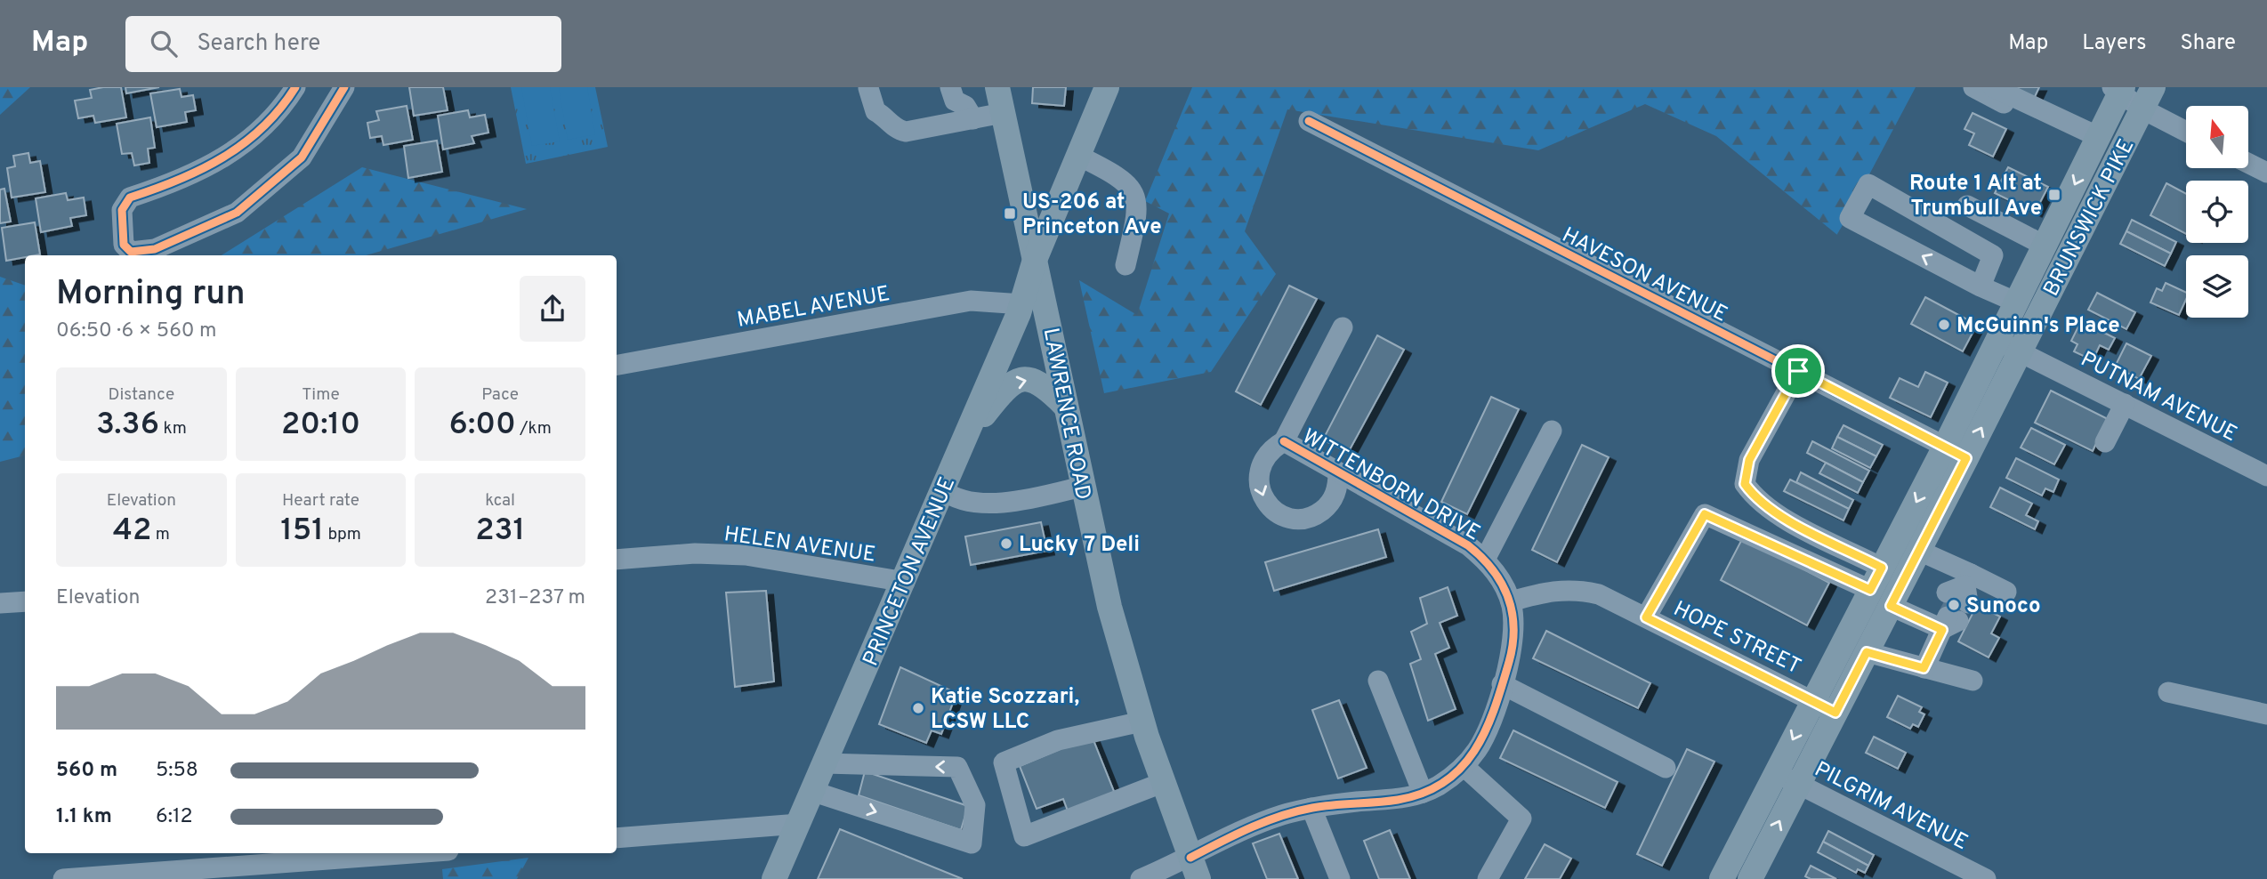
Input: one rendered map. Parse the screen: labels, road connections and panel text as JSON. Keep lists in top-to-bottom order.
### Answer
{
  "streets": {
    "main road": ["BRUNSWICK PIKE", "LAWRENCE ROAD", "PRINCETON AVENUE"],
    "street": [
      "HAVESON AVENUE",
      "MABEL AVENUE",
      "PUTNAM AVENUE",
      "WITTENBORN DRIVE",
      "HELEN AVENUE",
      "HOPE STREET",
      "PILGRIM AVENUE"
    ]
  },
  "crossings": [
    ["BRUNSWICK PIKE", "HAVESON AVENUE"],
    ["BRUNSWICK PIKE", "PUTNAM AVENUE"],
    ["BRUNSWICK PIKE", "HOPE STREET"],
    ["BRUNSWICK PIKE", "PILGRIM AVENUE"],
    ["MABEL AVENUE", "PRINCETON AVENUE"],
    ["LAWRENCE ROAD", "WITTENBORN DRIVE"],
    ["LAWRENCE ROAD", "PRINCETON AVENUE"],
    ["WITTENBORN DRIVE", "HOPE STREET"],
    ["HELEN AVENUE", "PRINCETON AVENUE"]
  ],
  "places": {
    "transit": ["Route 1 Alt at Trumbull Ave", "US-206 at Princeton Ave"],
    "other": [
      "McGuinn's Place",
      "Lucky 7 Deli",
      "Sunoco",
      "Katie Scozzari, LCSW LLC"
    ]
  },
  "north": "top",
  "page": {
    "header": "Map",
    "search": "Search here",
    "nav": ["Map", "Layers", "Share"],
    "heading": ["Morning run", "06:50 · 6 × 560 m"],
    "stats": [
      ["Distance", "3.36 km"],
      ["Time", "20:10"],
      ["Pace", "6:00 /km"],
      ["Elevation", "42 m"],
      ["Heart rate", "151 bpm"],
      ["kcal", "231"]
    ],
    "chart": ["Elevation", "231–237 m"],
    "list": [
      {
        "name": "560 m",
        "note": "5:58"
      },
      {
        "name": "1.1 km",
        "note": "6:12"
      }
    ]
  }
}
